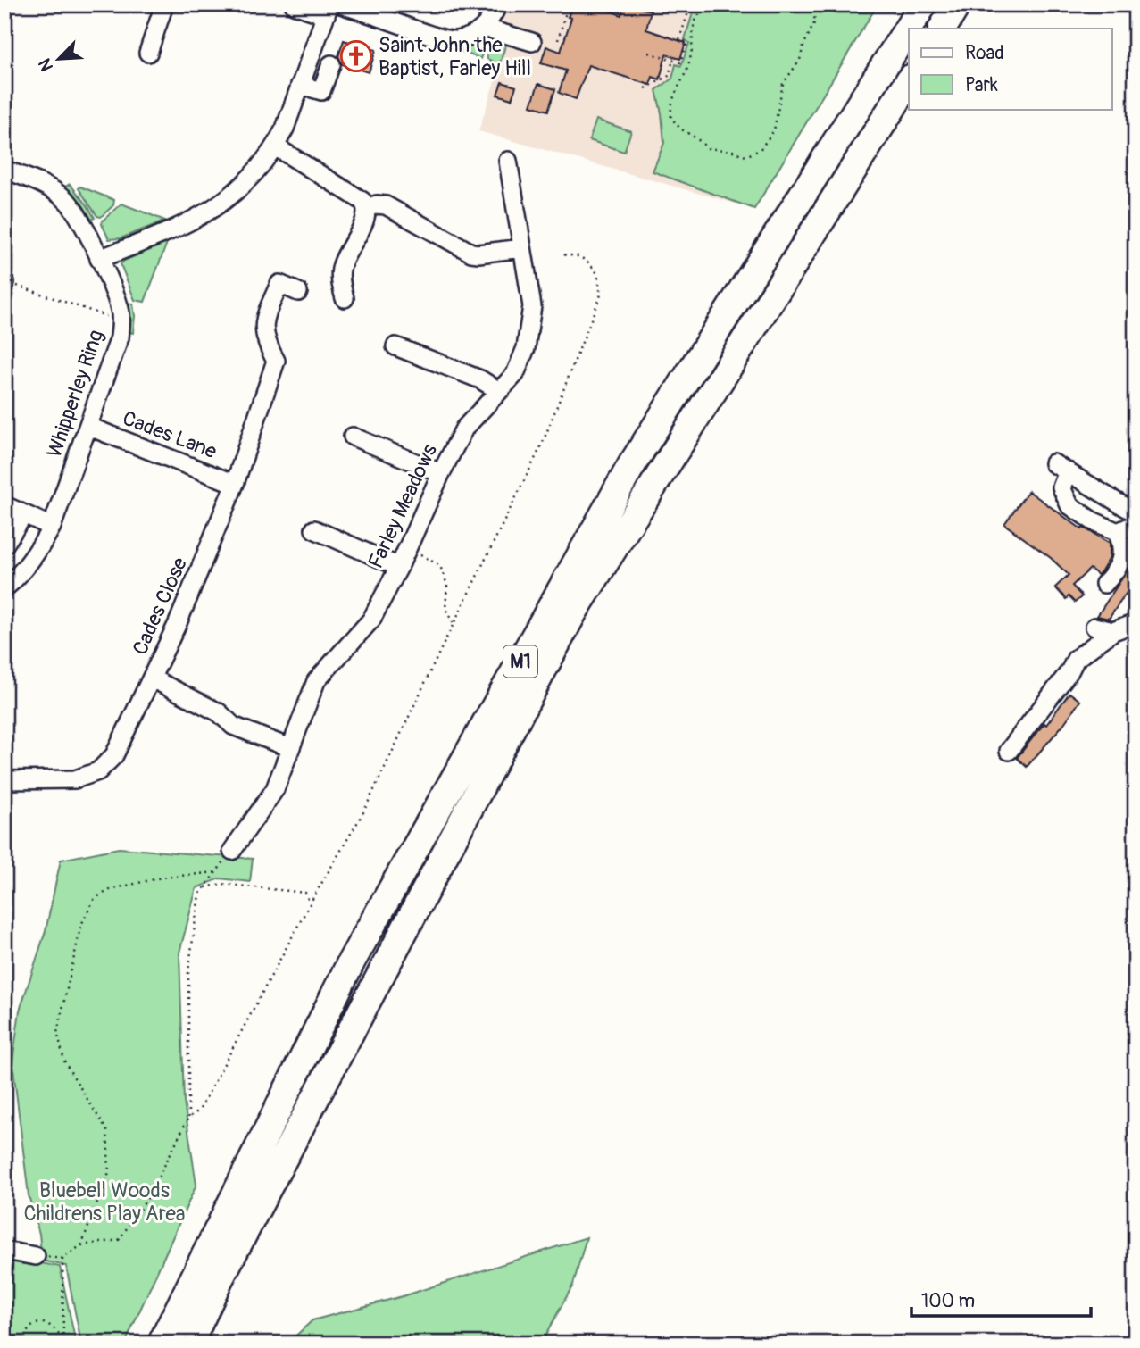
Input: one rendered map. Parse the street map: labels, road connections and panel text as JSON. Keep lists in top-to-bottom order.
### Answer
{
  "streets": {
    "highway": ["M1"],
    "street": [
      "Whipperley Ring",
      "Cades Lane",
      "Farley Meadows",
      "Cades Close"
    ]
  },
  "crossings": [
    ["Whipperley Ring", "Cades Lane"],
    ["Cades Lane", "Cades Close"]
  ],
  "parks": ["Bluebell Woods Childrens Play Area"],
  "places": {
    "church": ["Saint John the Baptist, Farley Hill"]
  },
  "legend": ["Road", "Park"],
  "scale_bar": "100 m",
  "north": "bottom left"
}
